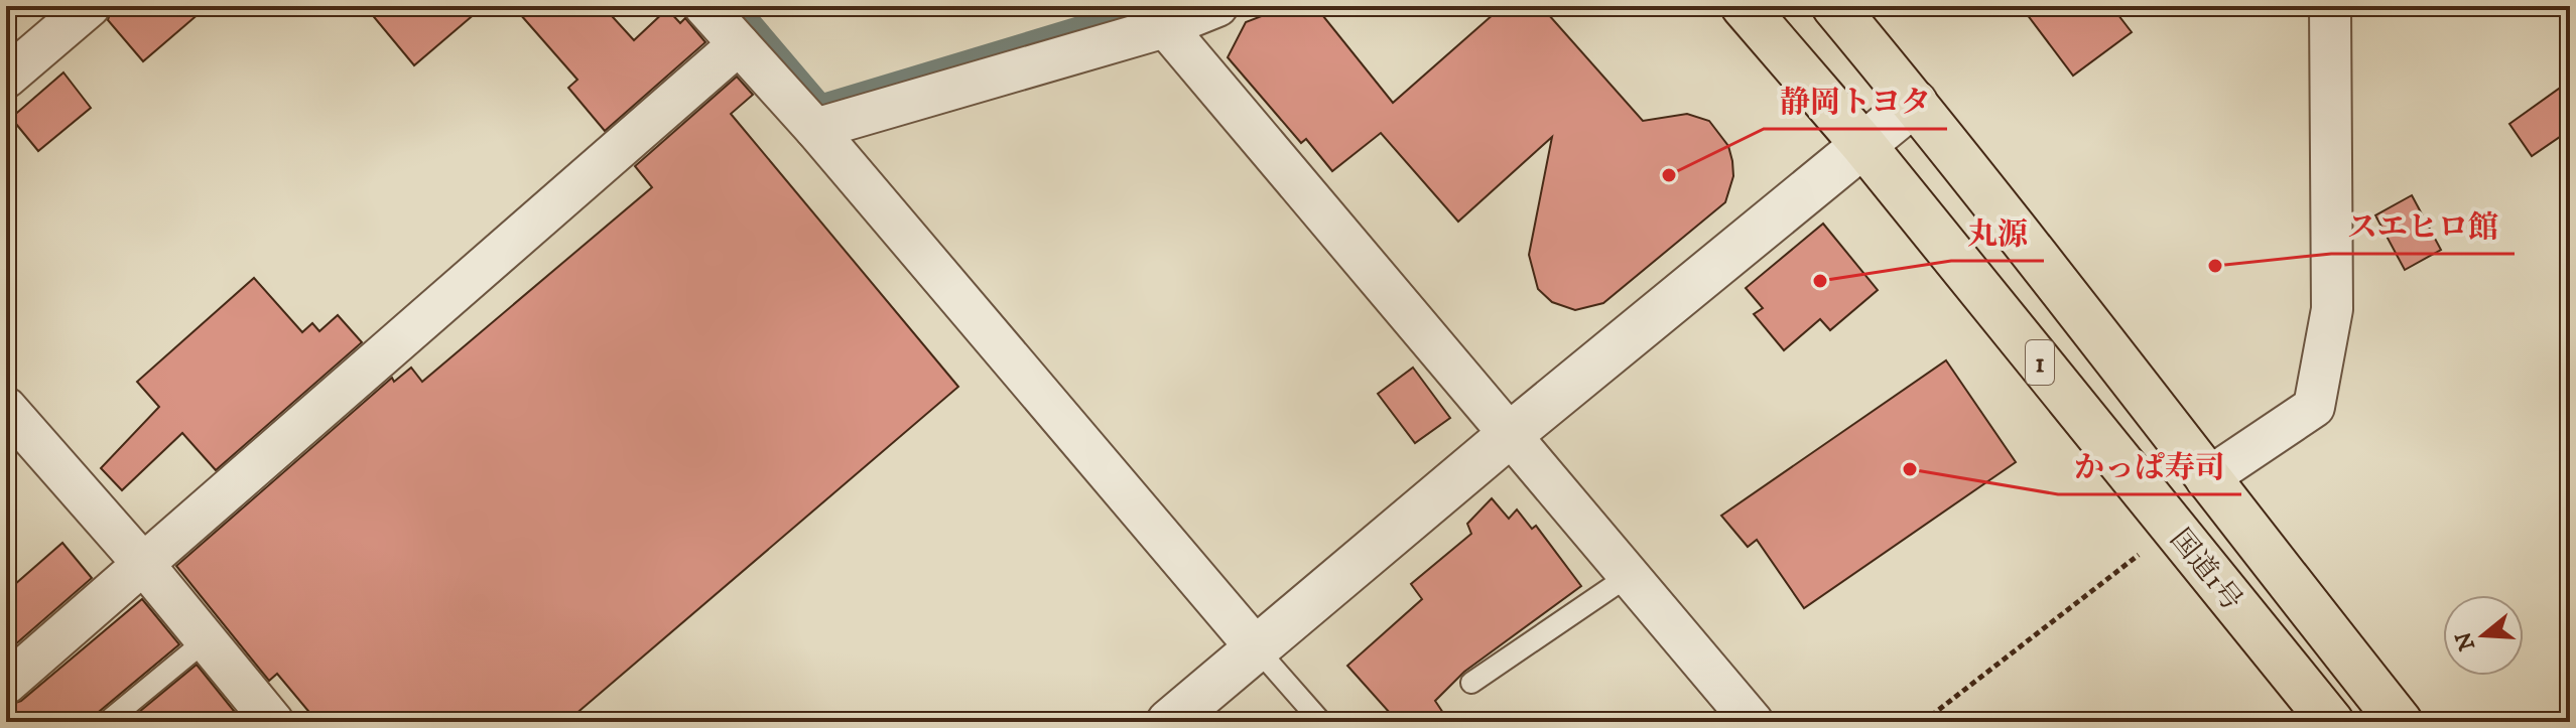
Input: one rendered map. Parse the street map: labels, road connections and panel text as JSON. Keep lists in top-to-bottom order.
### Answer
{
  "streets": {
    "highway": ["1", "国道1号"]
  },
  "places": [
    "静岡トヨタ",
    "スエヒロ館",
    "丸源",
    "かっぱ寿司"
  ],
  "north": "left"
}
